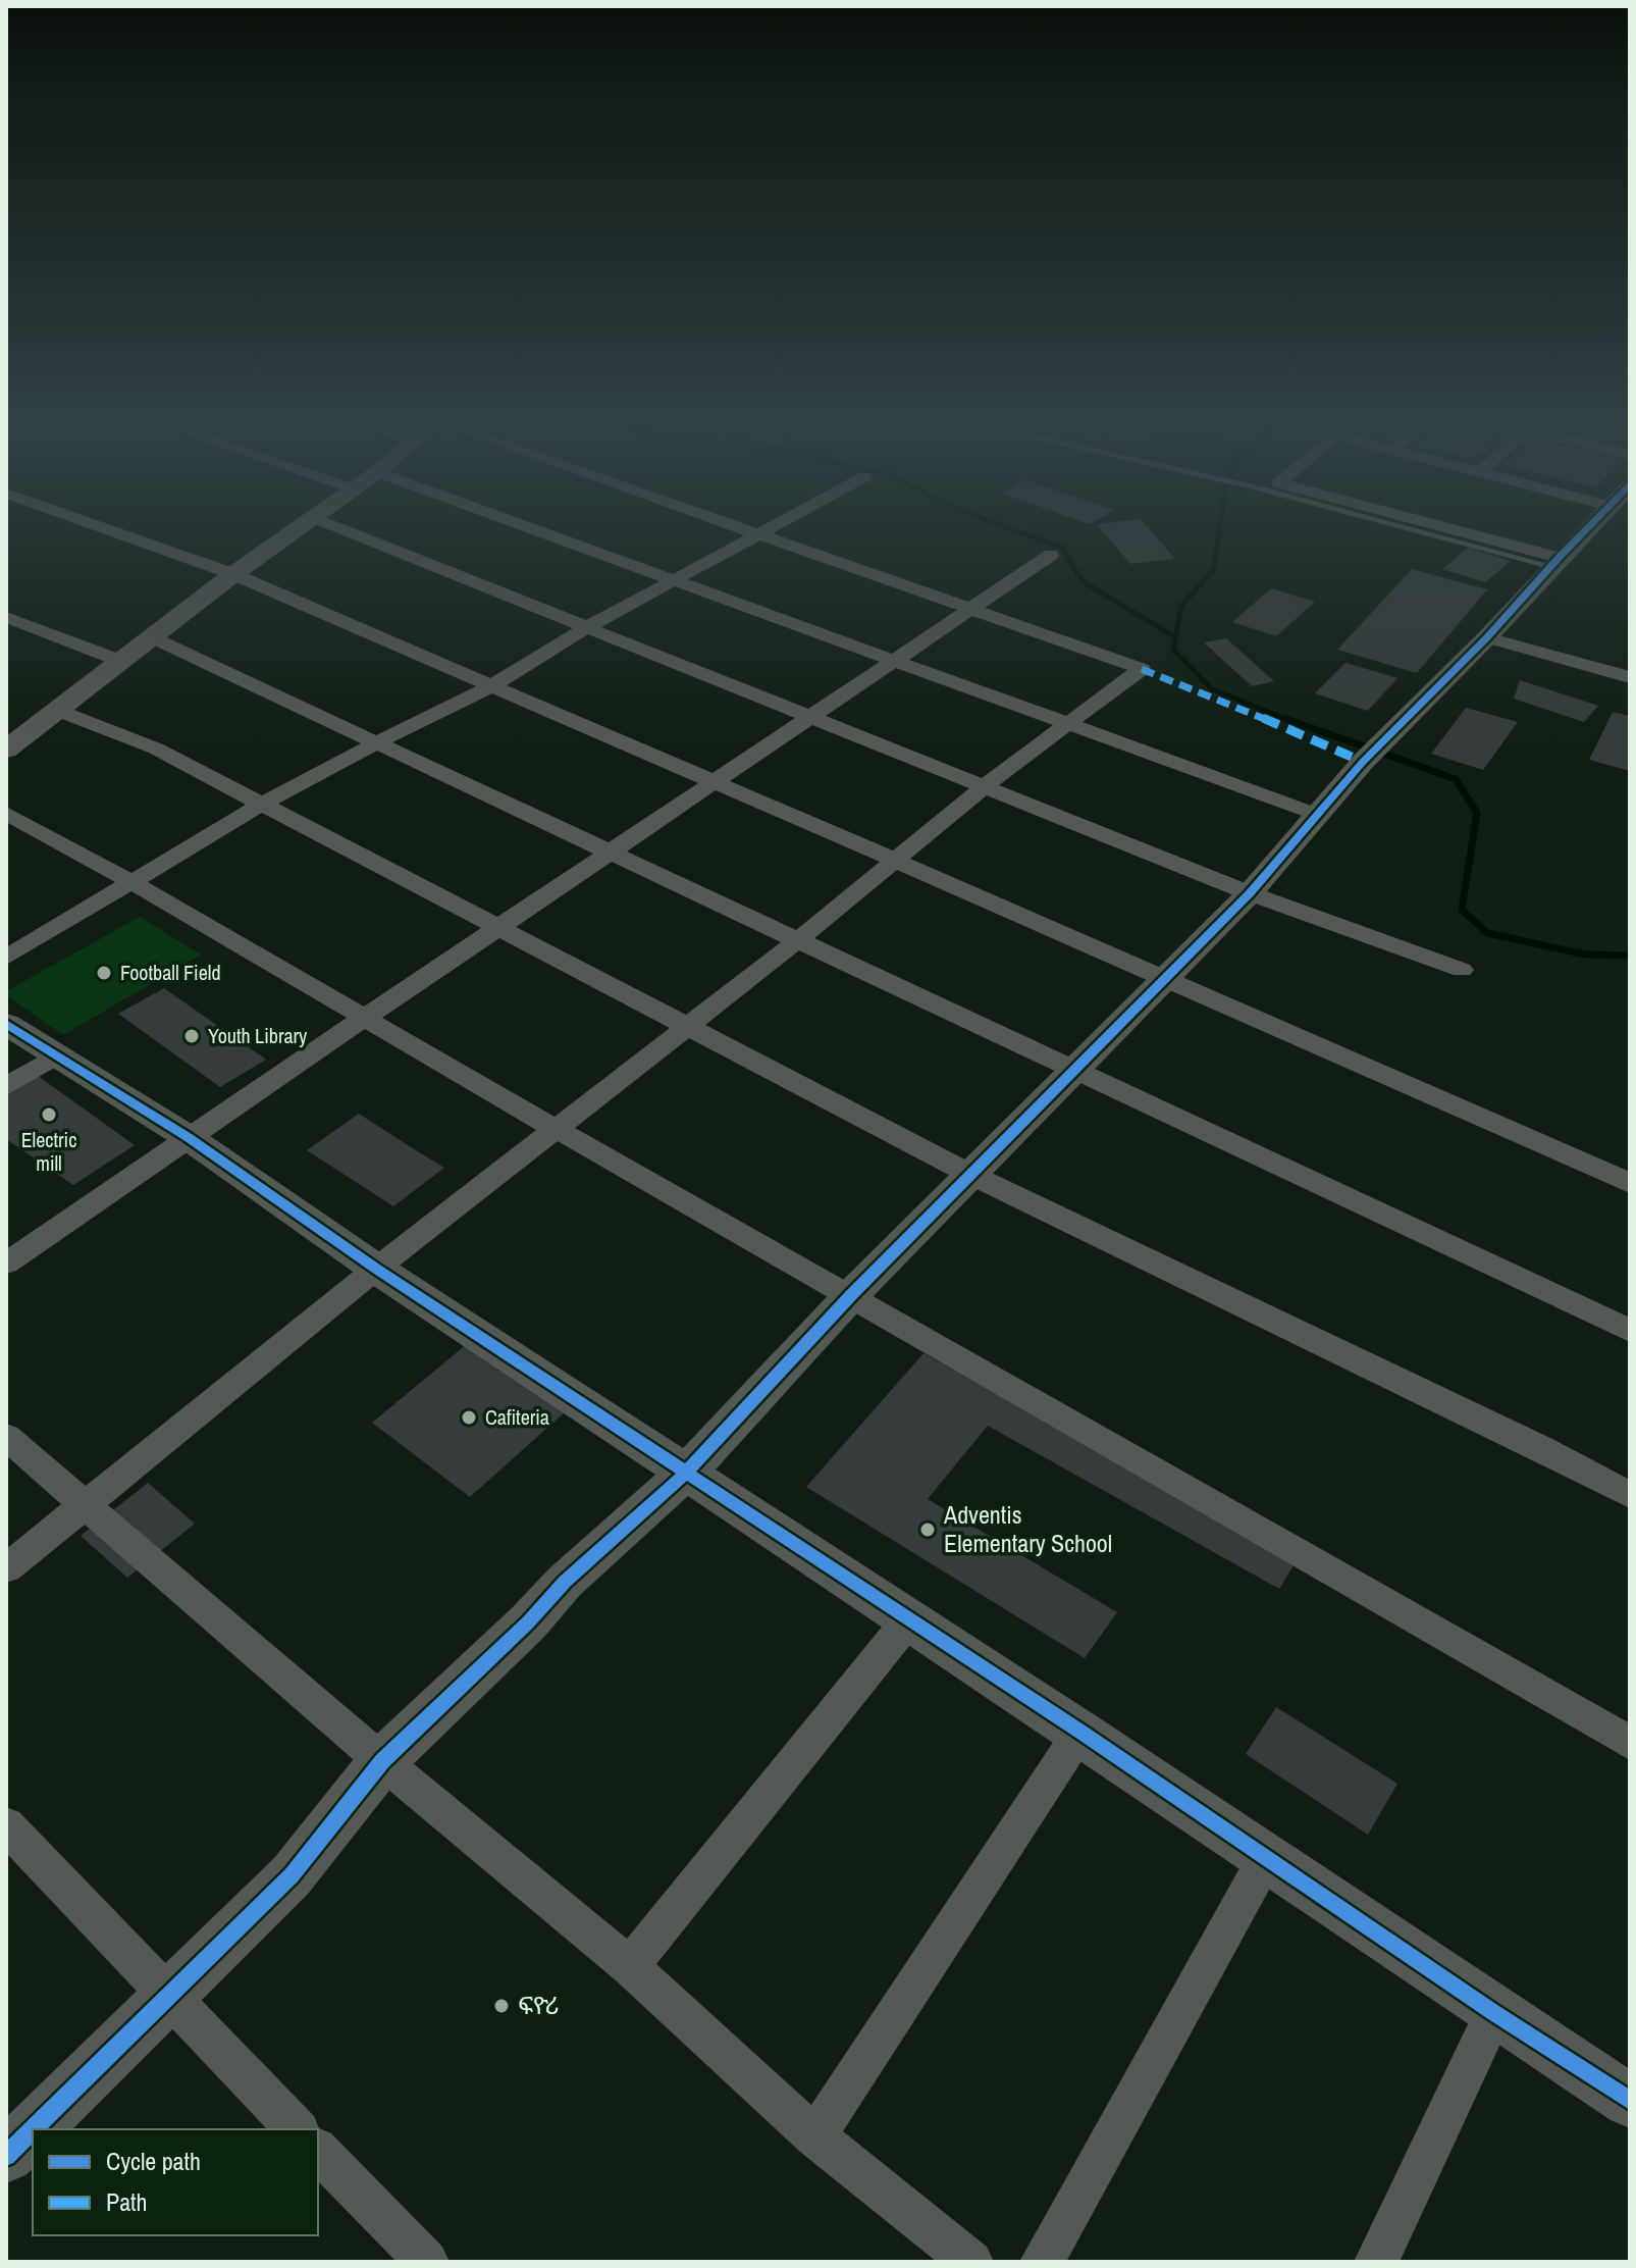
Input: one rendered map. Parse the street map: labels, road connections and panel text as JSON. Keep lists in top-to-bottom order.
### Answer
{
  "places": [
    "Football Field",
    "Youth Library",
    "Electric mill",
    "Cafiteria",
    "Adventis Elementary School",
    "ፍዮሪ"
  ],
  "legend": ["Cycle path", "Path"]
}
